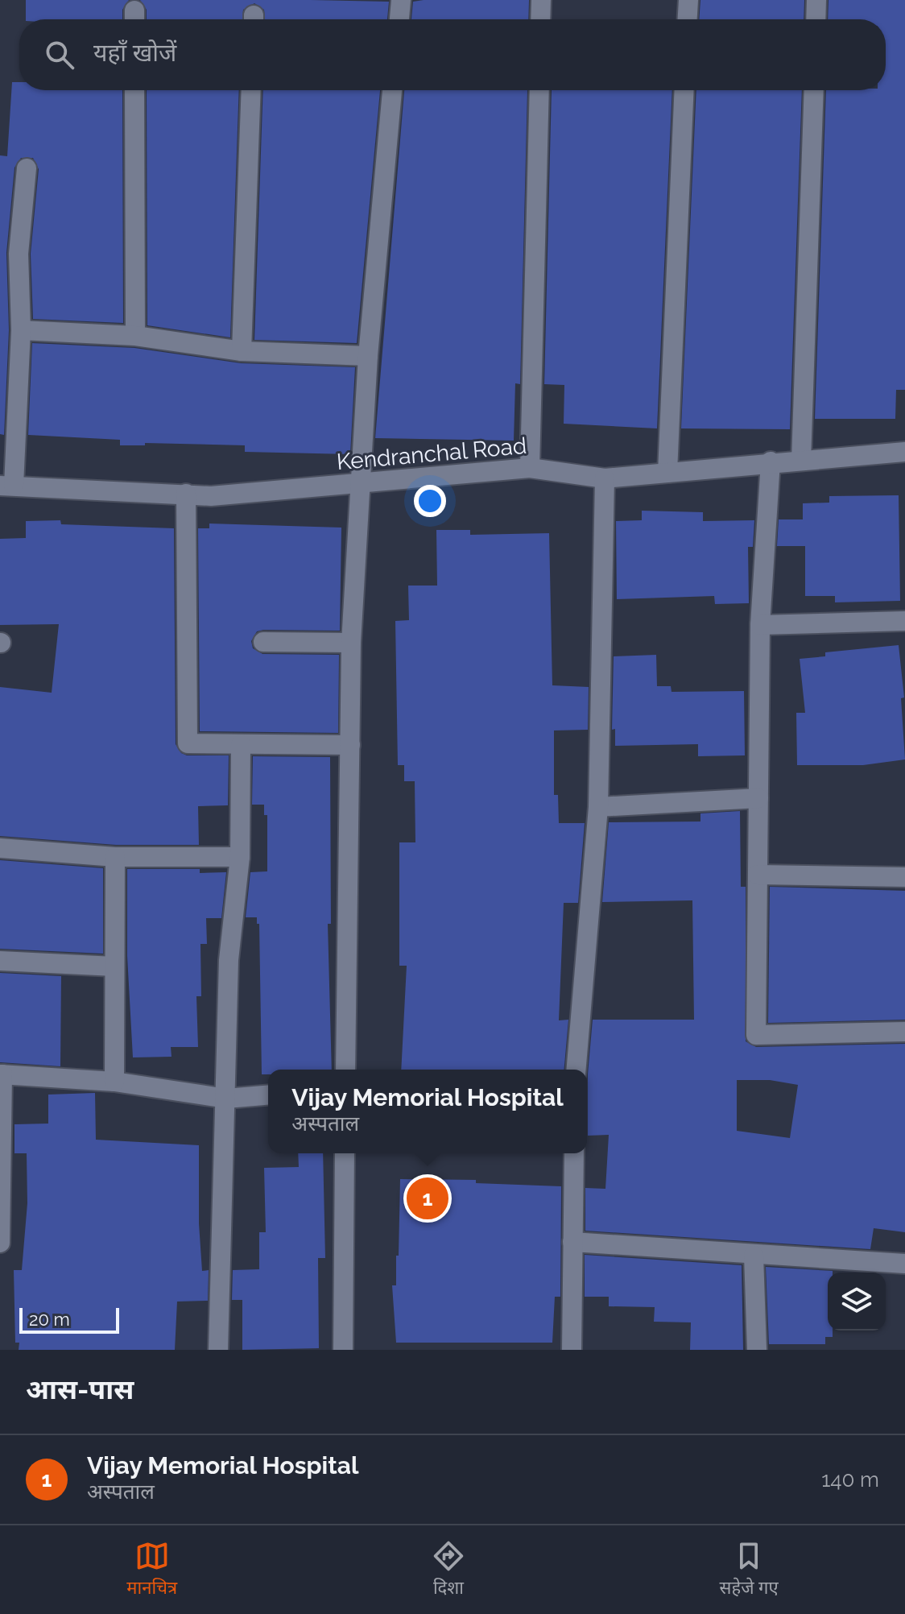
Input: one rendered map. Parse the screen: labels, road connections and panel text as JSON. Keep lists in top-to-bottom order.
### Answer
{
  "streets": {
    "street": ["Kendranchal Road"]
  },
  "scale_bar": "20 m",
  "page": {
    "search": "यहाँ खोजें",
    "popup": ["Vijay Memorial Hospital", "अस्पताल"],
    "pins": "1",
    "scale": "20 m",
    "heading": "आस-पास",
    "list": [
      {
        "mark": "1",
        "name": "Vijay Memorial Hospital",
        "note": "अस्पताल",
        "value": "140 m"
      }
    ],
    "nav": ["मानचित्र", "दिशा", "सहेजे गए"]
  }
}
